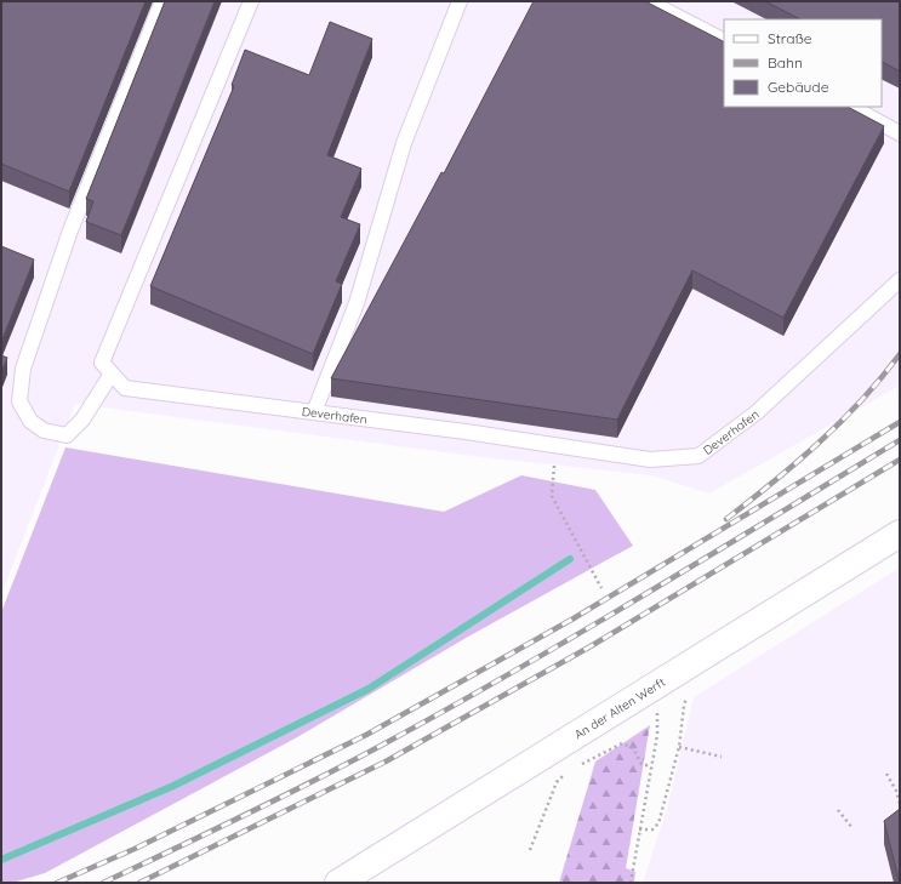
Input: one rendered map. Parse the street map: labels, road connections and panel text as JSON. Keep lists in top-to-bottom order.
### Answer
{
  "streets": {
    "street": ["An der Alten Werft"],
    "lane": ["Deverhafen"]
  },
  "legend": ["Straße", "Bahn", "Gebäude"]
}
